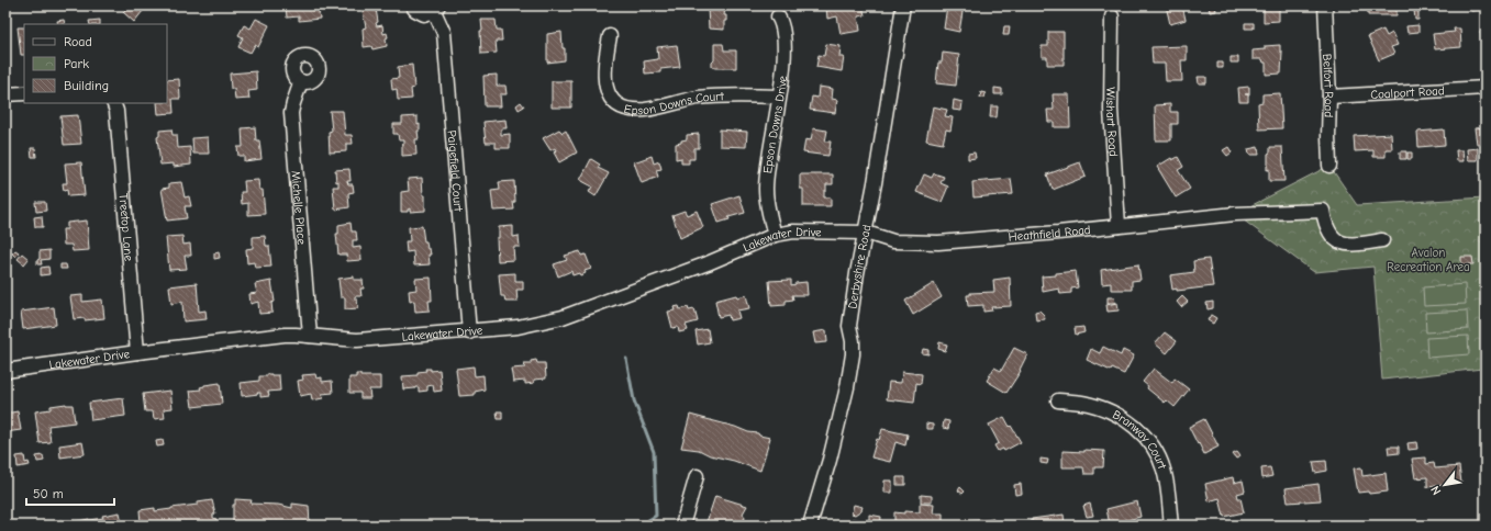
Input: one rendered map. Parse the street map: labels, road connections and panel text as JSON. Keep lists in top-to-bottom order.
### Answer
{
  "streets": {
    "street": [
      "Belfort Road",
      "Coalport Road",
      "Epson Downs Court",
      "Wishart Road",
      "Epson Downs Drive",
      "Paigefield Court",
      "Michelle Place",
      "Treetop Lane",
      "Heathfield Road",
      "Lakewater Drive",
      "Derbyshire Road",
      "Branway Court"
    ]
  },
  "crossings": [
    ["Belfort Road", "Coalport Road"],
    ["Epson Downs Court", "Epson Downs Drive"],
    ["Wishart Road", "Heathfield Road"],
    ["Epson Downs Drive", "Lakewater Drive"],
    ["Paigefield Court", "Lakewater Drive"],
    ["Michelle Place", "Lakewater Drive"],
    ["Treetop Lane", "Lakewater Drive"],
    ["Heathfield Road", "Lakewater Drive"],
    ["Heathfield Road", "Derbyshire Road"],
    ["Lakewater Drive", "Derbyshire Road"]
  ],
  "parks": ["Avalon Recreation Area"],
  "legend": ["Road", "Park", "Building"],
  "scale_bar": "50 m",
  "north": "bottom left"
}
